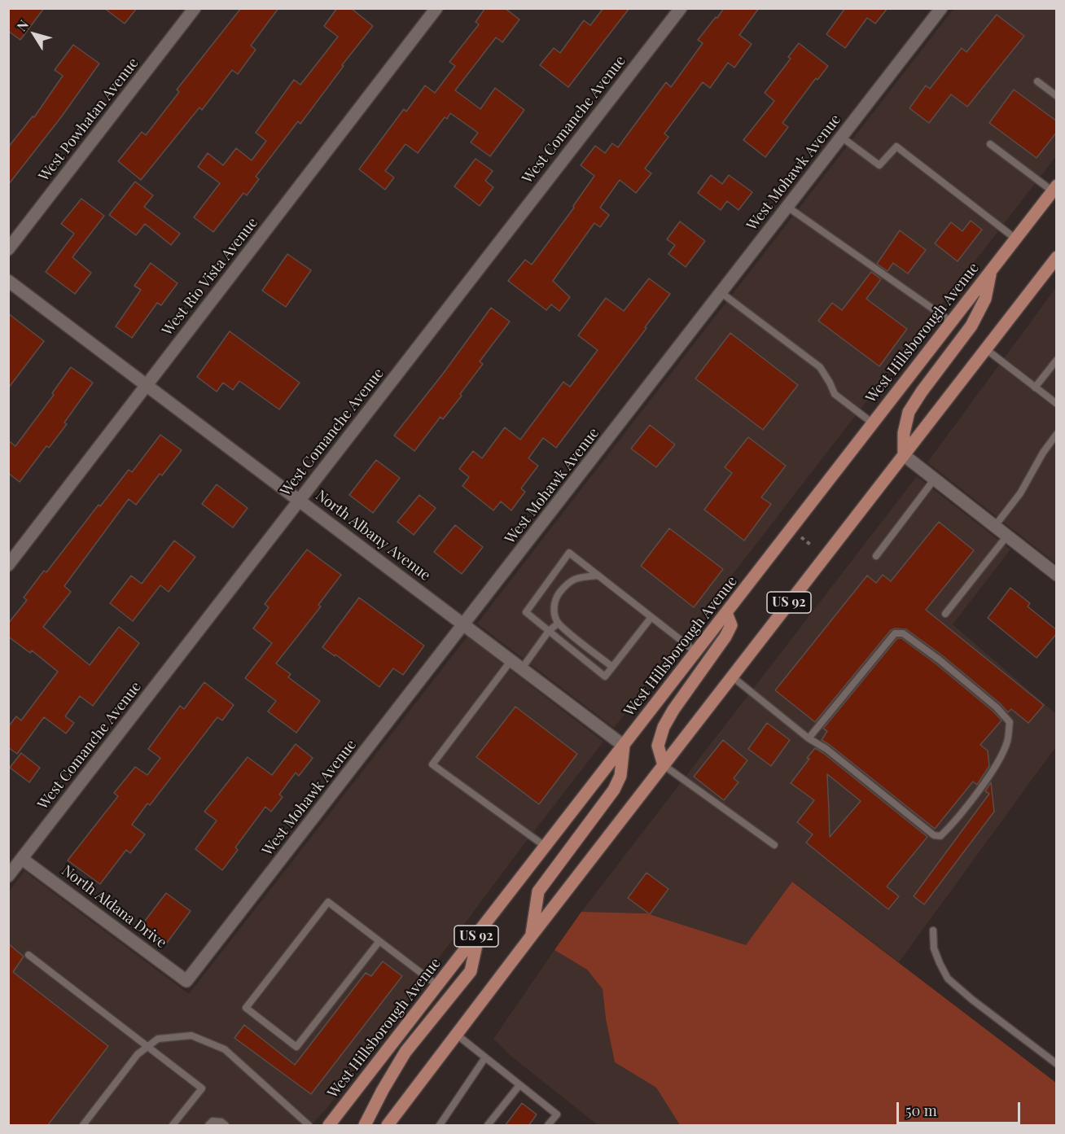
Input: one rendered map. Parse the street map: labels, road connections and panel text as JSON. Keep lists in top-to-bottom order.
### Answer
{
  "streets": {
    "main road": ["West Hillsborough Avenue", "US 92"],
    "street": [
      "West Powhatan Avenue",
      "West Comanche Avenue",
      "West Mohawk Avenue",
      "West Rio Vista Avenue",
      "North Albany Avenue",
      "North Aldana Drive"
    ]
  },
  "crossings": [
    ["West Comanche Avenue", "North Albany Avenue"],
    ["West Comanche Avenue", "North Aldana Drive"],
    ["West Mohawk Avenue", "North Albany Avenue"],
    ["West Mohawk Avenue", "North Aldana Drive"],
    ["West Rio Vista Avenue", "North Albany Avenue"],
    ["West Hillsborough Avenue", "North Albany Avenue"]
  ],
  "scale_bar": "50 m",
  "north": "top left"
}
